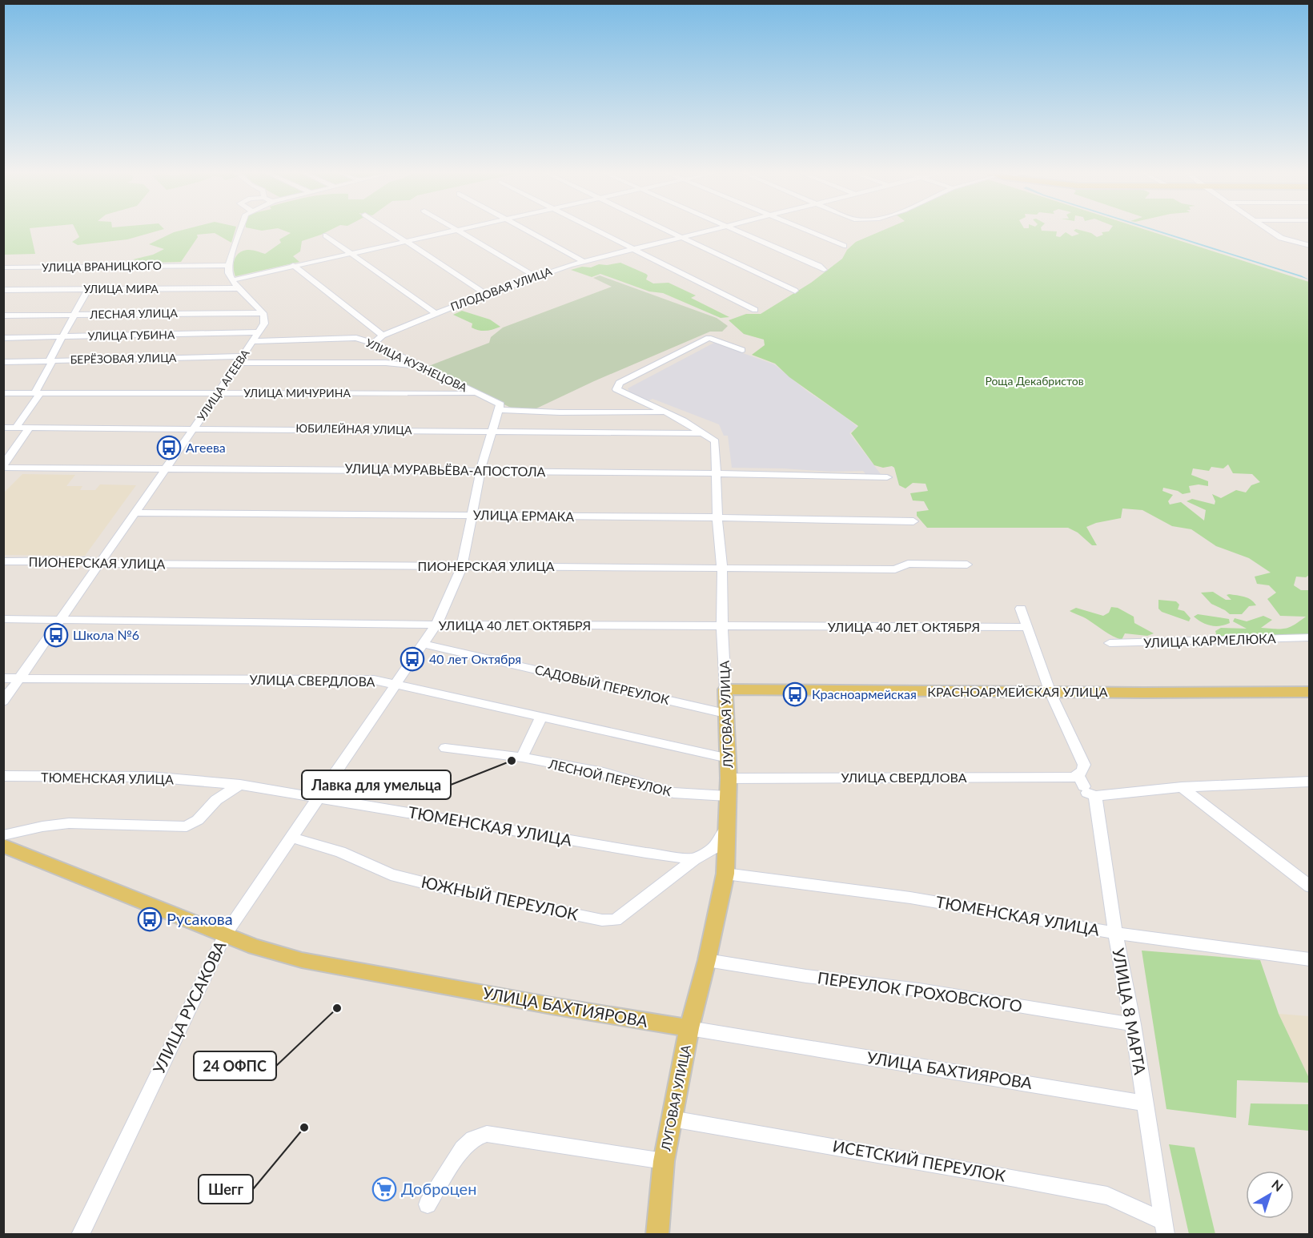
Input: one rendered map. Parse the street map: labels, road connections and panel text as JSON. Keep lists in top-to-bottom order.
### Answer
{
  "streets": {
    "main road": ["КРАСНОАРМЕЙСКАЯ УЛИЦА", "ЛУГОВАЯ УЛИЦА", "УЛИЦА БАХТИЯРОВА"],
    "street": [
      "УЛИЦА ВРАНИЦКОГО",
      "УЛИЦА МИРА",
      "ПЛОДОВАЯ УЛИЦА",
      "ЛЕСНАЯ УЛИЦА",
      "УЛИЦА ГУБИНА",
      "БЕРЁЗОВАЯ УЛИЦА",
      "УЛИЦА КУЗНЕЦОВА",
      "УЛИЦА АГЕЕВА",
      "УЛИЦА МИЧУРИНА",
      "ЮБИЛЕЙНАЯ УЛИЦА",
      "УЛИЦА МУРАВЬЁВА-АПОСТОЛА",
      "УЛИЦА ЕРМАКА",
      "ПИОНЕРСКАЯ УЛИЦА",
      "УЛИЦА 40 ЛЕТ ОКТЯБРЯ",
      "УЛИЦА КАРМЕЛЮКА",
      "УЛИЦА СВЕРДЛОВА",
      "САДОВЫЙ ПЕРЕУЛОК",
      "ЛЕСНОЙ ПЕРЕУЛОК",
      "ТЮМЕНСКАЯ УЛИЦА",
      "ЮЖНЫЙ ПЕРЕУЛОК",
      "ПЕРЕУЛОК ГРОХОВСКОГО",
      "УЛИЦА РУСАКОВА",
      "УЛИЦА 8 МАРТА",
      "ИСЕТСКИЙ ПЕРЕУЛОК"
    ]
  },
  "crossings": [
    ["ПЛОДОВАЯ УЛИЦА", "УЛИЦА КУЗНЕЦОВА"],
    ["ЛЕСНАЯ УЛИЦА", "УЛИЦА АГЕЕВА"],
    ["УЛИЦА ГУБИНА", "УЛИЦА АГЕЕВА"],
    ["БЕРЁЗОВАЯ УЛИЦА", "УЛИЦА КУЗНЕЦОВА"],
    ["БЕРЁЗОВАЯ УЛИЦА", "УЛИЦА АГЕЕВА"],
    ["УЛИЦА КУЗНЕЦОВА", "УЛИЦА АГЕЕВА"],
    ["УЛИЦА КУЗНЕЦОВА", "УЛИЦА МИЧУРИНА"],
    ["УЛИЦА АГЕЕВА", "УЛИЦА МИЧУРИНА"],
    ["УЛИЦА АГЕЕВА", "ЮБИЛЕЙНАЯ УЛИЦА"],
    ["УЛИЦА АГЕЕВА", "УЛИЦА МУРАВЬЁВА-АПОСТОЛА"],
    ["УЛИЦА АГЕЕВА", "УЛИЦА ЕРМАКА"],
    ["УЛИЦА АГЕЕВА", "ПИОНЕРСКАЯ УЛИЦА"],
    ["УЛИЦА АГЕЕВА", "УЛИЦА 40 ЛЕТ ОКТЯБРЯ"],
    ["УЛИЦА АГЕЕВА", "УЛИЦА СВЕРДЛОВА"],
    ["ЮБИЛЕЙНАЯ УЛИЦА", "ЛУГОВАЯ УЛИЦА"],
    ["ЮБИЛЕЙНАЯ УЛИЦА", "УЛИЦА РУСАКОВА"],
    ["УЛИЦА МУРАВЬЁВА-АПОСТОЛА", "ЛУГОВАЯ УЛИЦА"],
    ["УЛИЦА МУРАВЬЁВА-АПОСТОЛА", "УЛИЦА РУСАКОВА"],
    ["УЛИЦА ЕРМАКА", "ЛУГОВАЯ УЛИЦА"],
    ["УЛИЦА ЕРМАКА", "УЛИЦА РУСАКОВА"],
    ["ПИОНЕРСКАЯ УЛИЦА", "ЛУГОВАЯ УЛИЦА"],
    ["ПИОНЕРСКАЯ УЛИЦА", "УЛИЦА РУСАКОВА"],
    ["УЛИЦА 40 ЛЕТ ОКТЯБРЯ", "ЛУГОВАЯ УЛИЦА"],
    ["УЛИЦА 40 ЛЕТ ОКТЯБРЯ", "УЛИЦА РУСАКОВА"],
    ["УЛИЦА 40 ЛЕТ ОКТЯБРЯ", "УЛИЦА 8 МАРТА"],
    ["УЛИЦА СВЕРДЛОВА", "ЛУГОВАЯ УЛИЦА"],
    ["УЛИЦА СВЕРДЛОВА", "УЛИЦА РУСАКОВА"],
    ["УЛИЦА СВЕРДЛОВА", "УЛИЦА 8 МАРТА"],
    ["САДОВЫЙ ПЕРЕУЛОК", "ЛУГОВАЯ УЛИЦА"],
    ["САДОВЫЙ ПЕРЕУЛОК", "УЛИЦА РУСАКОВА"],
    ["КРАСНОАРМЕЙСКАЯ УЛИЦА", "ЛУГОВАЯ УЛИЦА"],
    ["КРАСНОАРМЕЙСКАЯ УЛИЦА", "УЛИЦА 8 МАРТА"],
    ["ЛУГОВАЯ УЛИЦА", "ЛЕСНОЙ ПЕРЕУЛОК"],
    ["ЛУГОВАЯ УЛИЦА", "ТЮМЕНСКАЯ УЛИЦА"],
    ["ЛУГОВАЯ УЛИЦА", "ПЕРЕУЛОК ГРОХОВСКОГО"],
    ["ЛУГОВАЯ УЛИЦА", "УЛИЦА БАХТИЯРОВА"],
    ["ЛУГОВАЯ УЛИЦА", "ИСЕТСКИЙ ПЕРЕУЛОК"],
    ["ТЮМЕНСКАЯ УЛИЦА", "ЮЖНЫЙ ПЕРЕУЛОК"],
    ["ТЮМЕНСКАЯ УЛИЦА", "УЛИЦА РУСАКОВА"],
    ["ТЮМЕНСКАЯ УЛИЦА", "УЛИЦА 8 МАРТА"],
    ["ЮЖНЫЙ ПЕРЕУЛОК", "УЛИЦА РУСАКОВА"],
    ["ПЕРЕУЛОК ГРОХОВСКОГО", "УЛИЦА 8 МАРТА"],
    ["УЛИЦА РУСАКОВА", "УЛИЦА БАХТИЯРОВА"],
    ["УЛИЦА БАХТИЯРОВА", "УЛИЦА 8 МАРТА"],
    ["УЛИЦА 8 МАРТА", "ИСЕТСКИЙ ПЕРЕУЛОК"]
  ],
  "parks": ["Роща Декабристов"],
  "places": {
    "bus stop": [
      "Агеева",
      "Школа №6",
      "40 лет Октября",
      "Красноармейская",
      "Русакова"
    ],
    "other": ["Лавка для умельца", "24 ОФПС", "Шегг"],
    "supermarket": ["Доброцен"]
  },
  "north": "top right"
}
